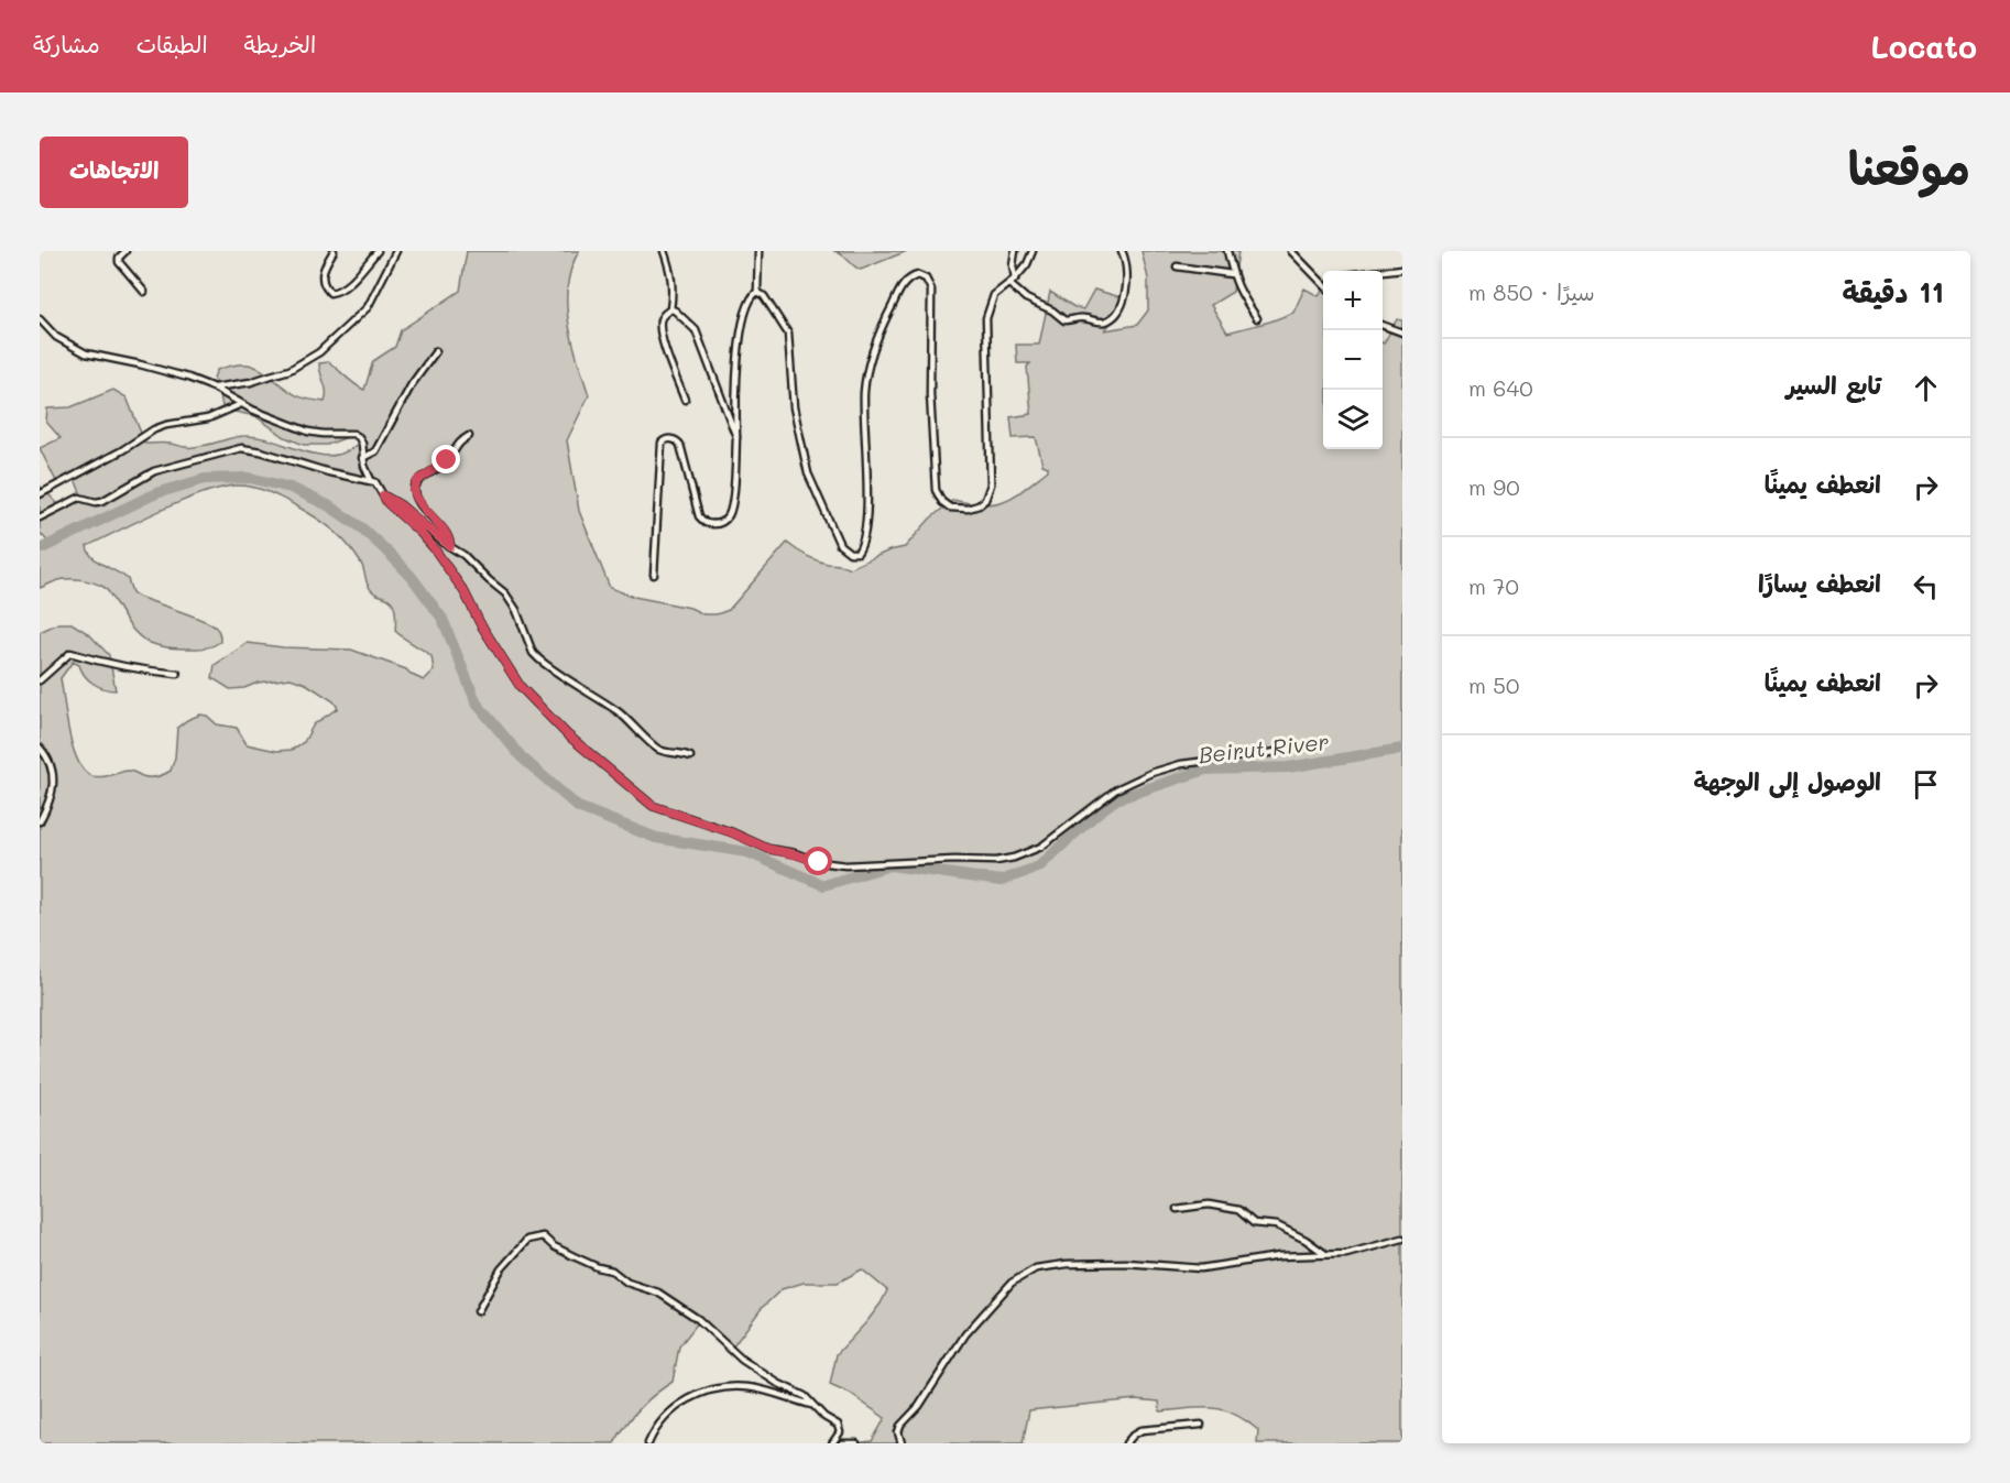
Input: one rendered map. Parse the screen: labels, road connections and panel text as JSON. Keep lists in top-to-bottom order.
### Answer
{
  "water": ["Beirut River"],
  "page": {
    "header": "Locato",
    "nav": ["الخريطة", "الطبقات", "مشاركة"],
    "title": "موقعنا",
    "buttons": "الاتجاهات",
    "heading": ["11 دقيقة", "سيرًا · 850 m"],
    "map_buttons": ["+", "−"],
    "list": [
      ["تابع السير", "640 m"],
      ["انعطف يمينًا", "90 m"],
      ["انعطف يسارًا", "70 m"],
      ["انعطف يمينًا", "50 m"],
      "الوصول إلى الوجهة"
    ]
  }
}
